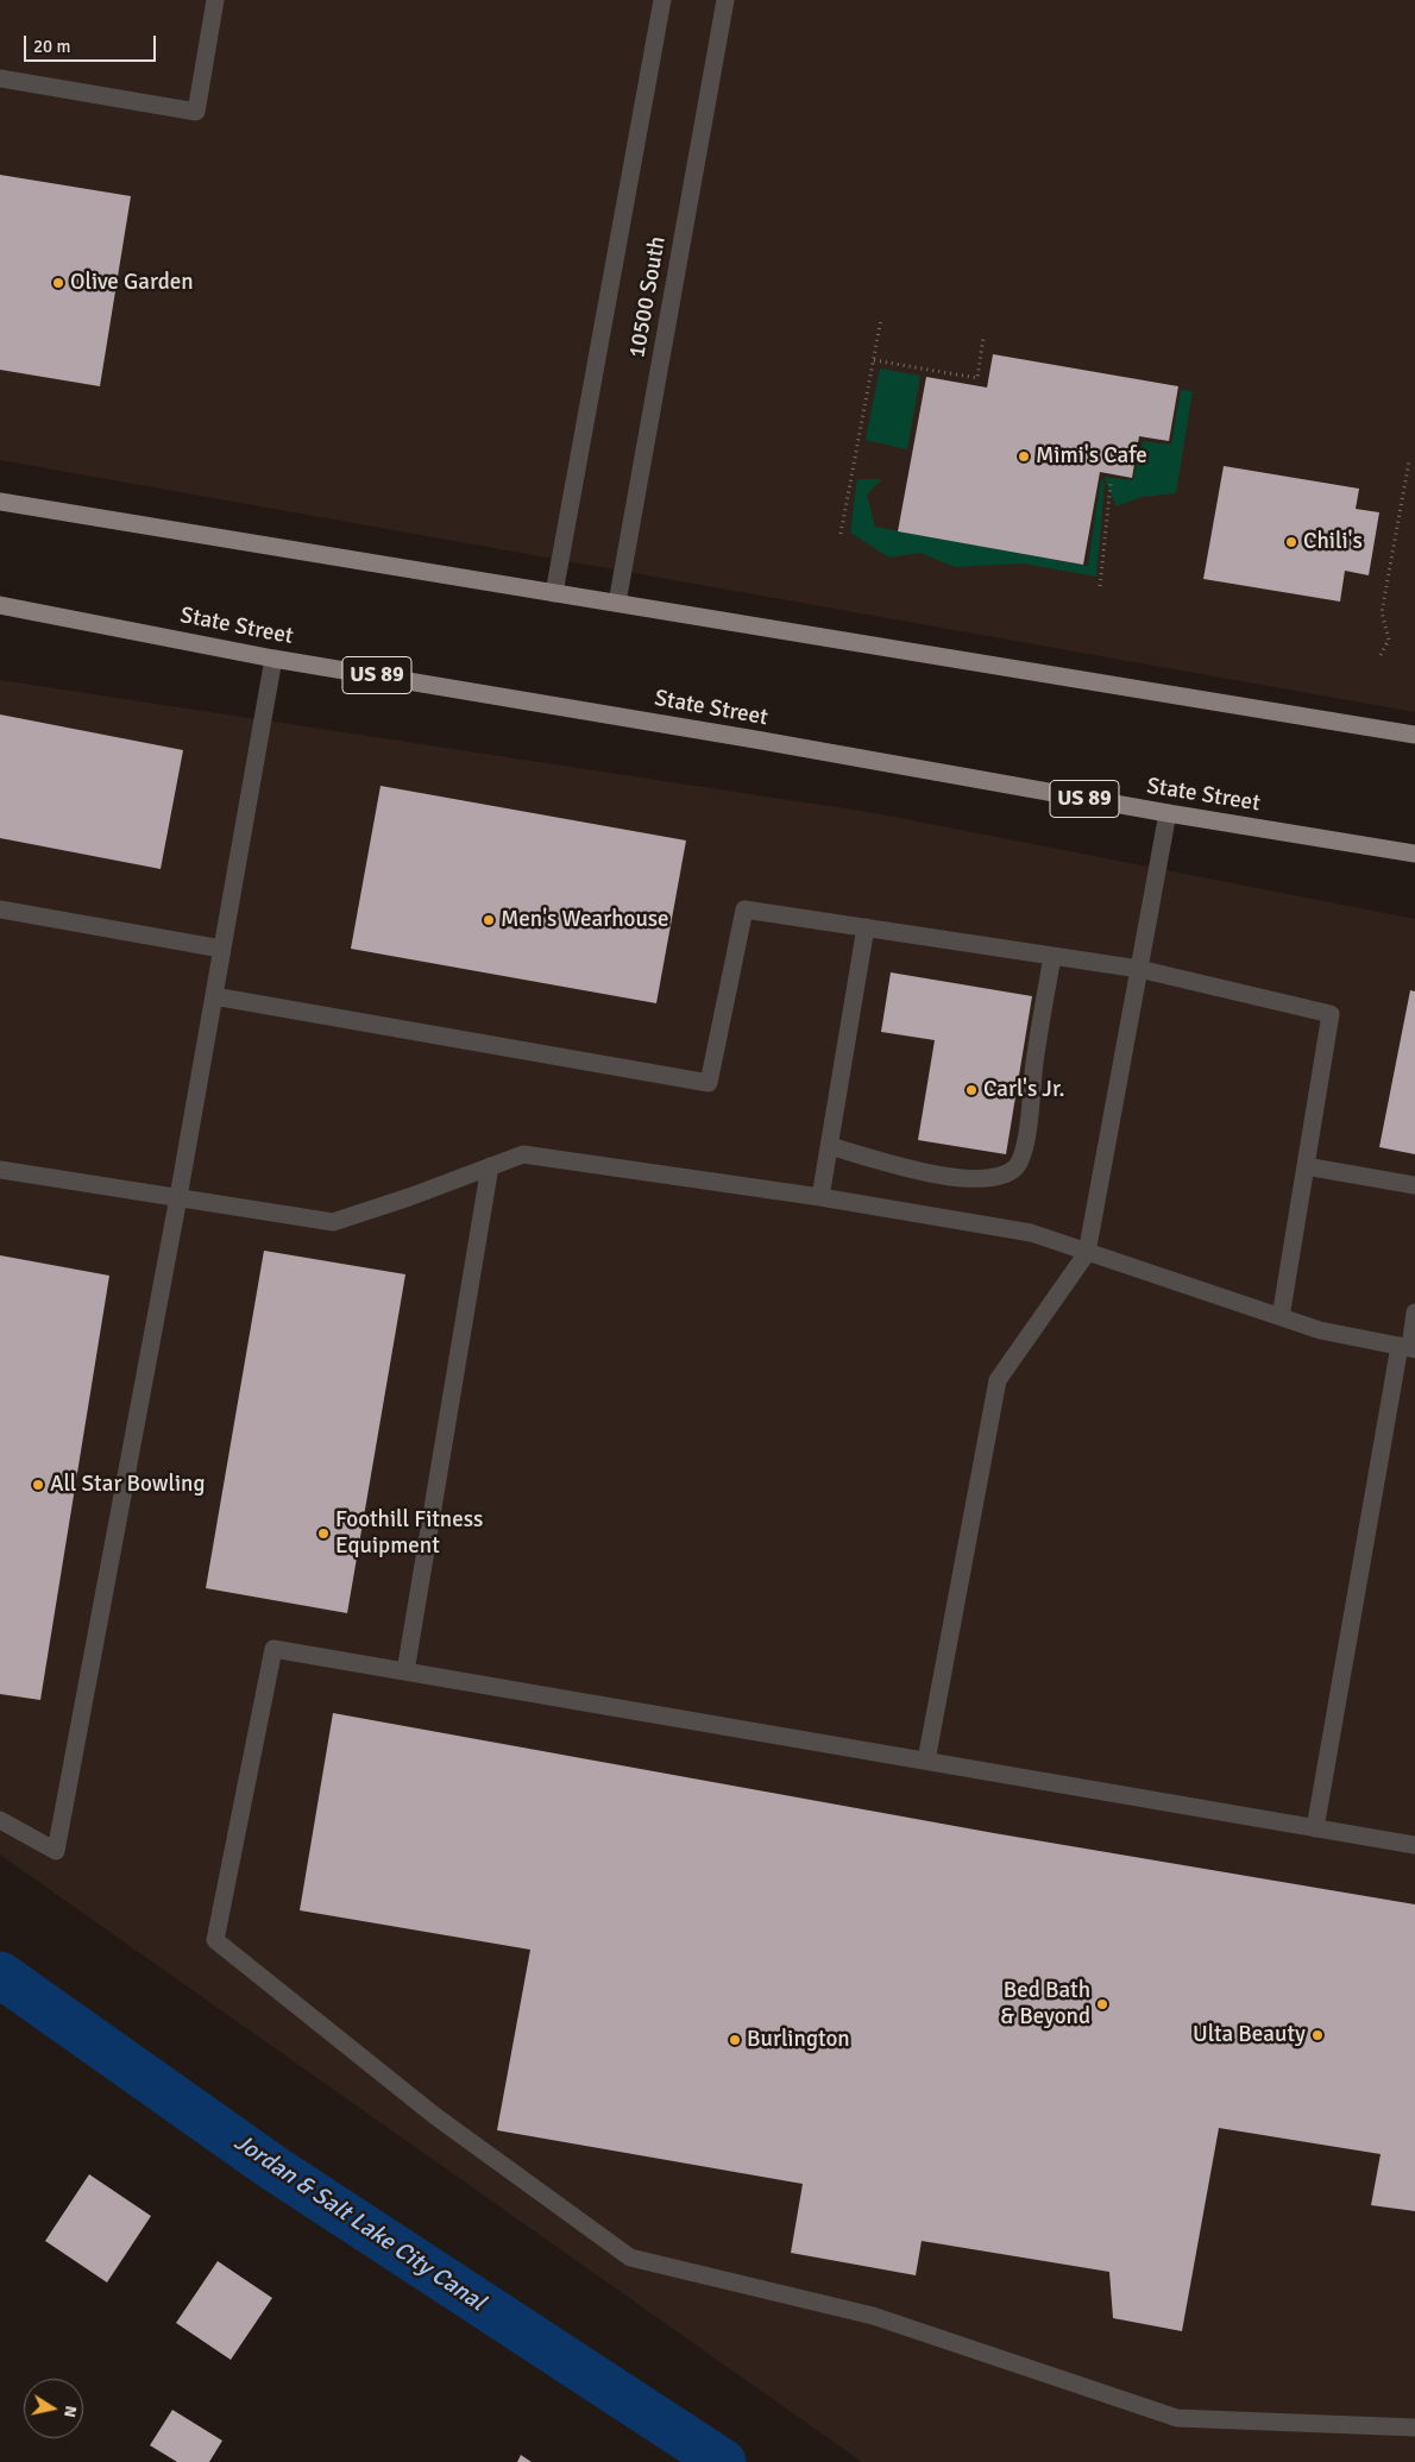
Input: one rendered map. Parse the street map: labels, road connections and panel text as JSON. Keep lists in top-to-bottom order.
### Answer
{
  "streets": {
    "main road": ["State Street", "US 89"],
    "street": ["10500 South"]
  },
  "water": ["Jordan & Salt Lake City Canal"],
  "places": [
    "Olive Garden",
    "Mimi's Cafe",
    "Chili's",
    "Men's Wearhouse",
    "Carl's Jr.",
    "All Star Bowling",
    "Foothill Fitness Equipment",
    "Bed Bath & Beyond",
    "Ulta Beauty",
    "Burlington"
  ],
  "scale_bar": "20 m",
  "north": "right"
}
